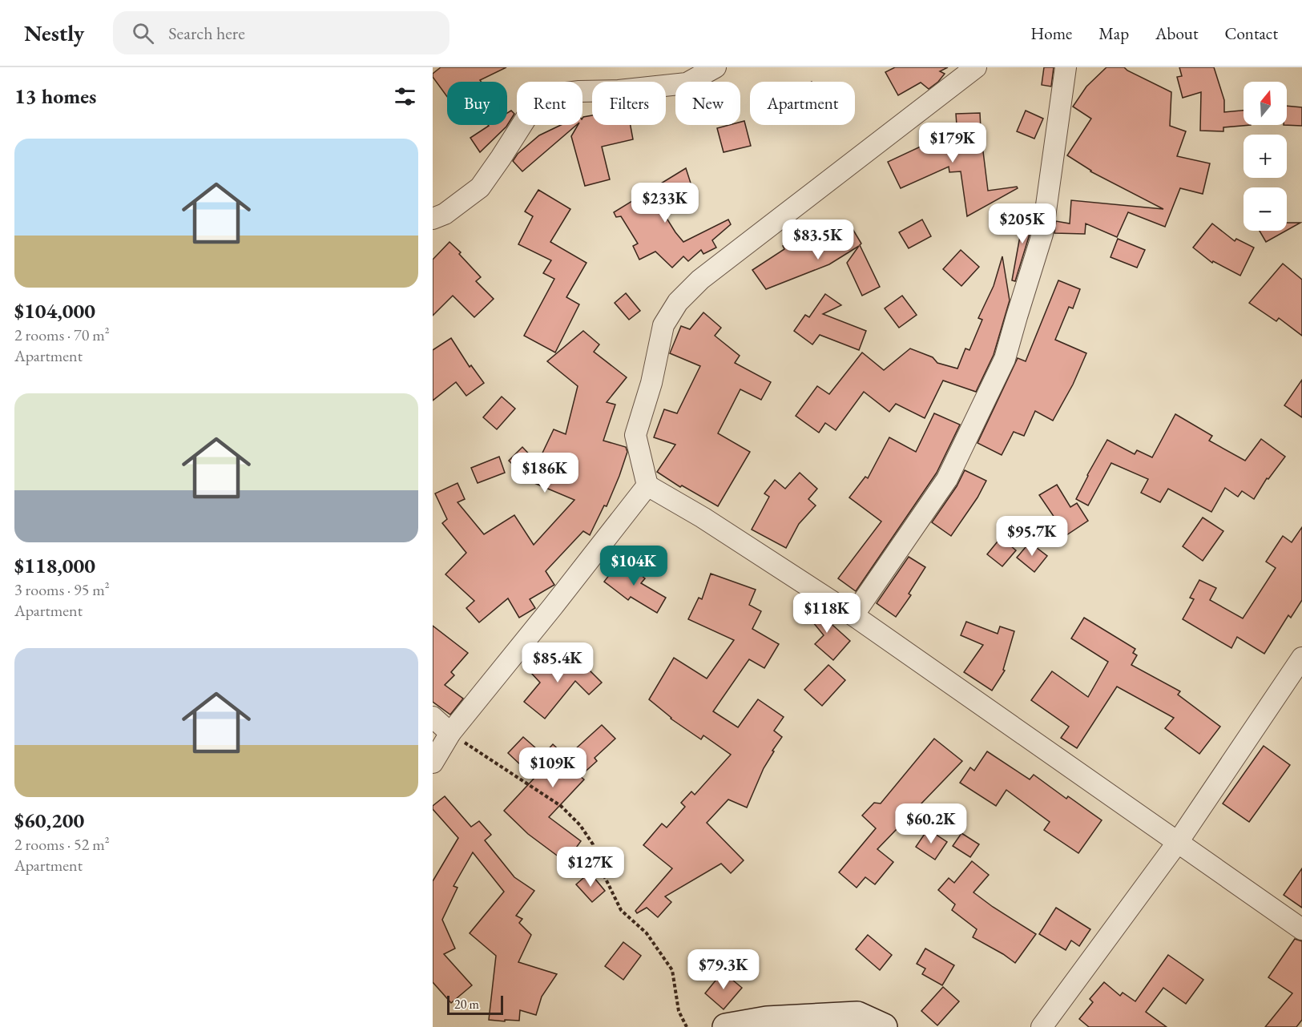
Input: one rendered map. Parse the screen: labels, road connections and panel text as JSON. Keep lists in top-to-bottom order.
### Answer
{
  "scale_bar": "20 m",
  "north": "top",
  "page": {
    "header": "Nestly",
    "search": "Search here",
    "nav": [
      "Home",
      "Map",
      "About",
      "Contact"
    ],
    "heading": "13 homes",
    "map_buttons": ["+", "−"],
    "chip": [
      "Buy",
      "Rent",
      "Filters",
      "New",
      "Apartment"
    ],
    "price": [
      "$179K",
      "$233K",
      "$205K",
      "$83.5K",
      "$186K",
      "$95.7K",
      "$104K",
      "$118K",
      "$85.4K",
      "$109K",
      "$60.2K",
      "$127K",
      "$79.3K"
    ],
    "list": [
      {
        "name": "$104,000",
        "note": "2 rooms · 70 m² · Apartment"
      },
      {
        "name": "$118,000",
        "note": "3 rooms · 95 m² · Apartment"
      },
      {
        "name": "$60,200",
        "note": "2 rooms · 52 m² · Apartment"
      }
    ],
    "scale": "20 m"
  }
}
